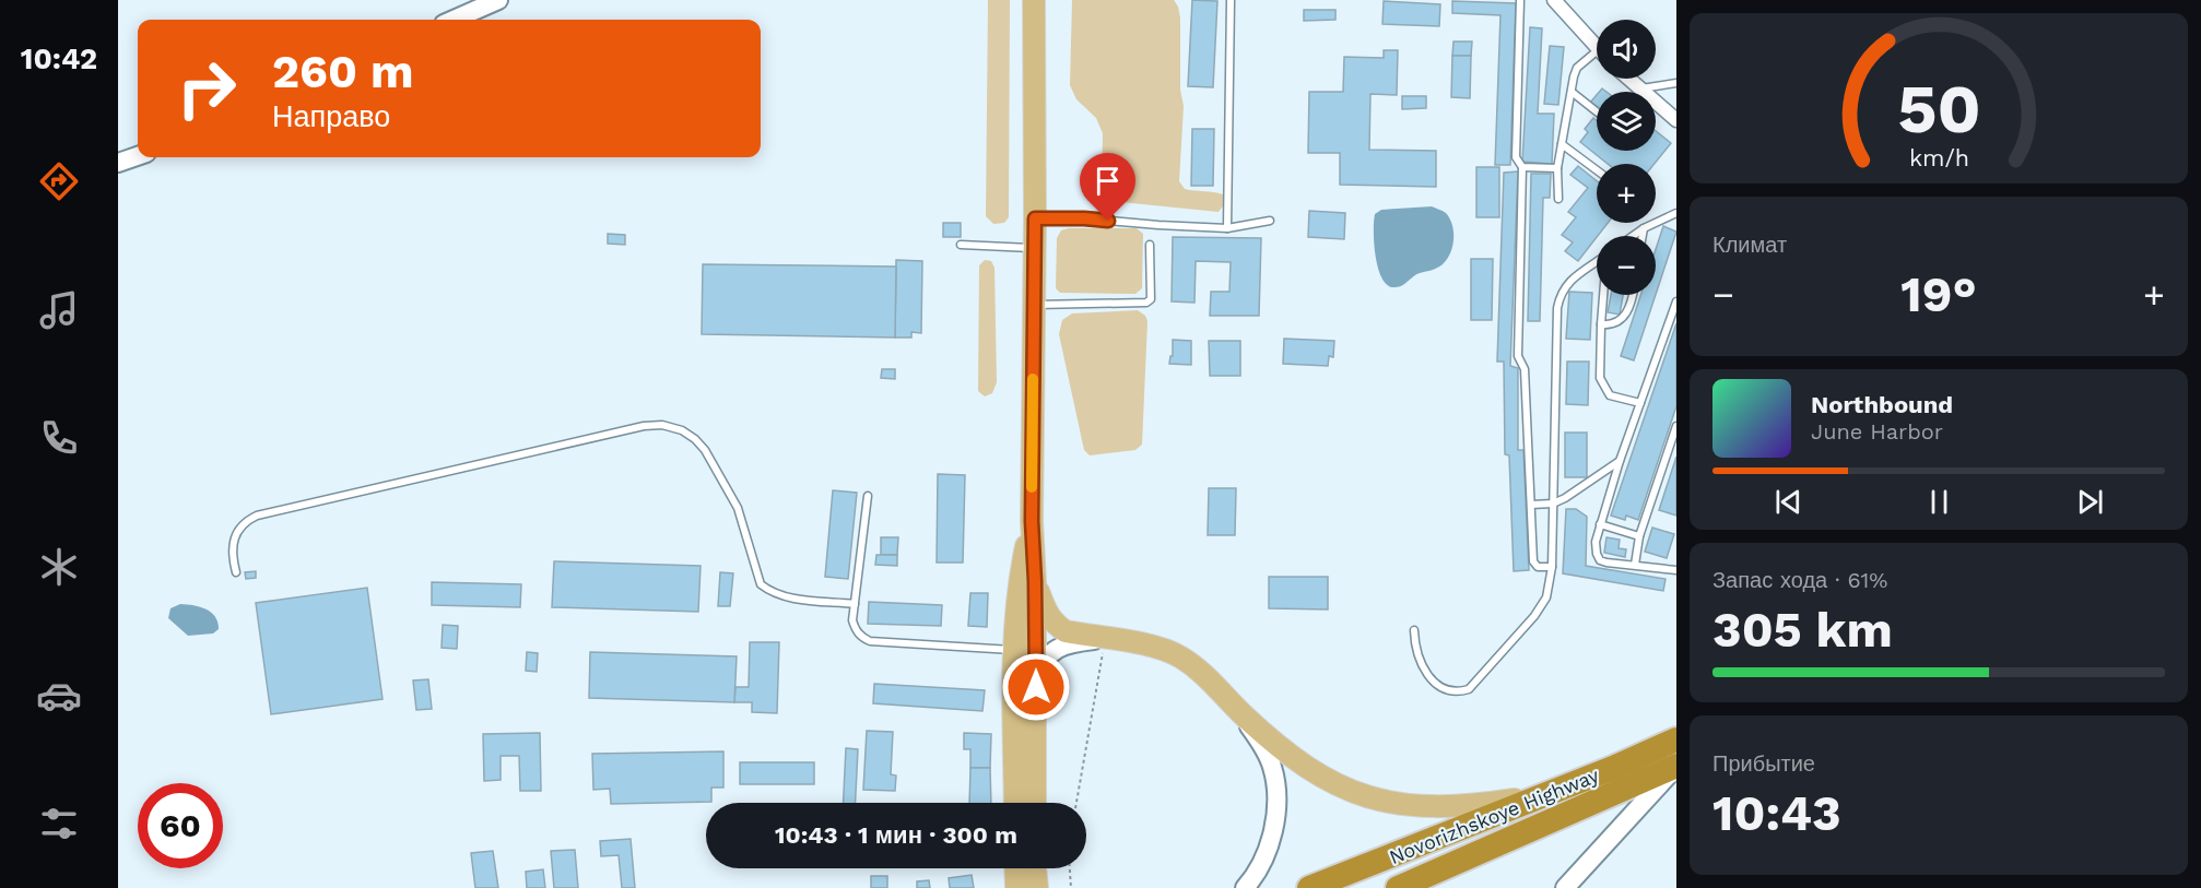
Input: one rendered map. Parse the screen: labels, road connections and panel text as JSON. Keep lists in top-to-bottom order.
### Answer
{
  "streets": {
    "highway": ["Novorizhskoye Highway"]
  },
  "page": {
    "tabs": "10:42",
    "map_buttons": ["+", "−"],
    "turn": ["260 m", "Направо"],
    "tile": [
      "Климат",
      ["Запас хода · 61%", "305 km"],
      ["Прибытие", "10:43"]
    ],
    "heat": ["−", "19°", "+"],
    "song": ["Northbound", "June Harbor"],
    "limit": "60",
    "trip": "10:43 · 1 мин · 300 m",
    "gauge": ["50", "km/h"]
  }
}
